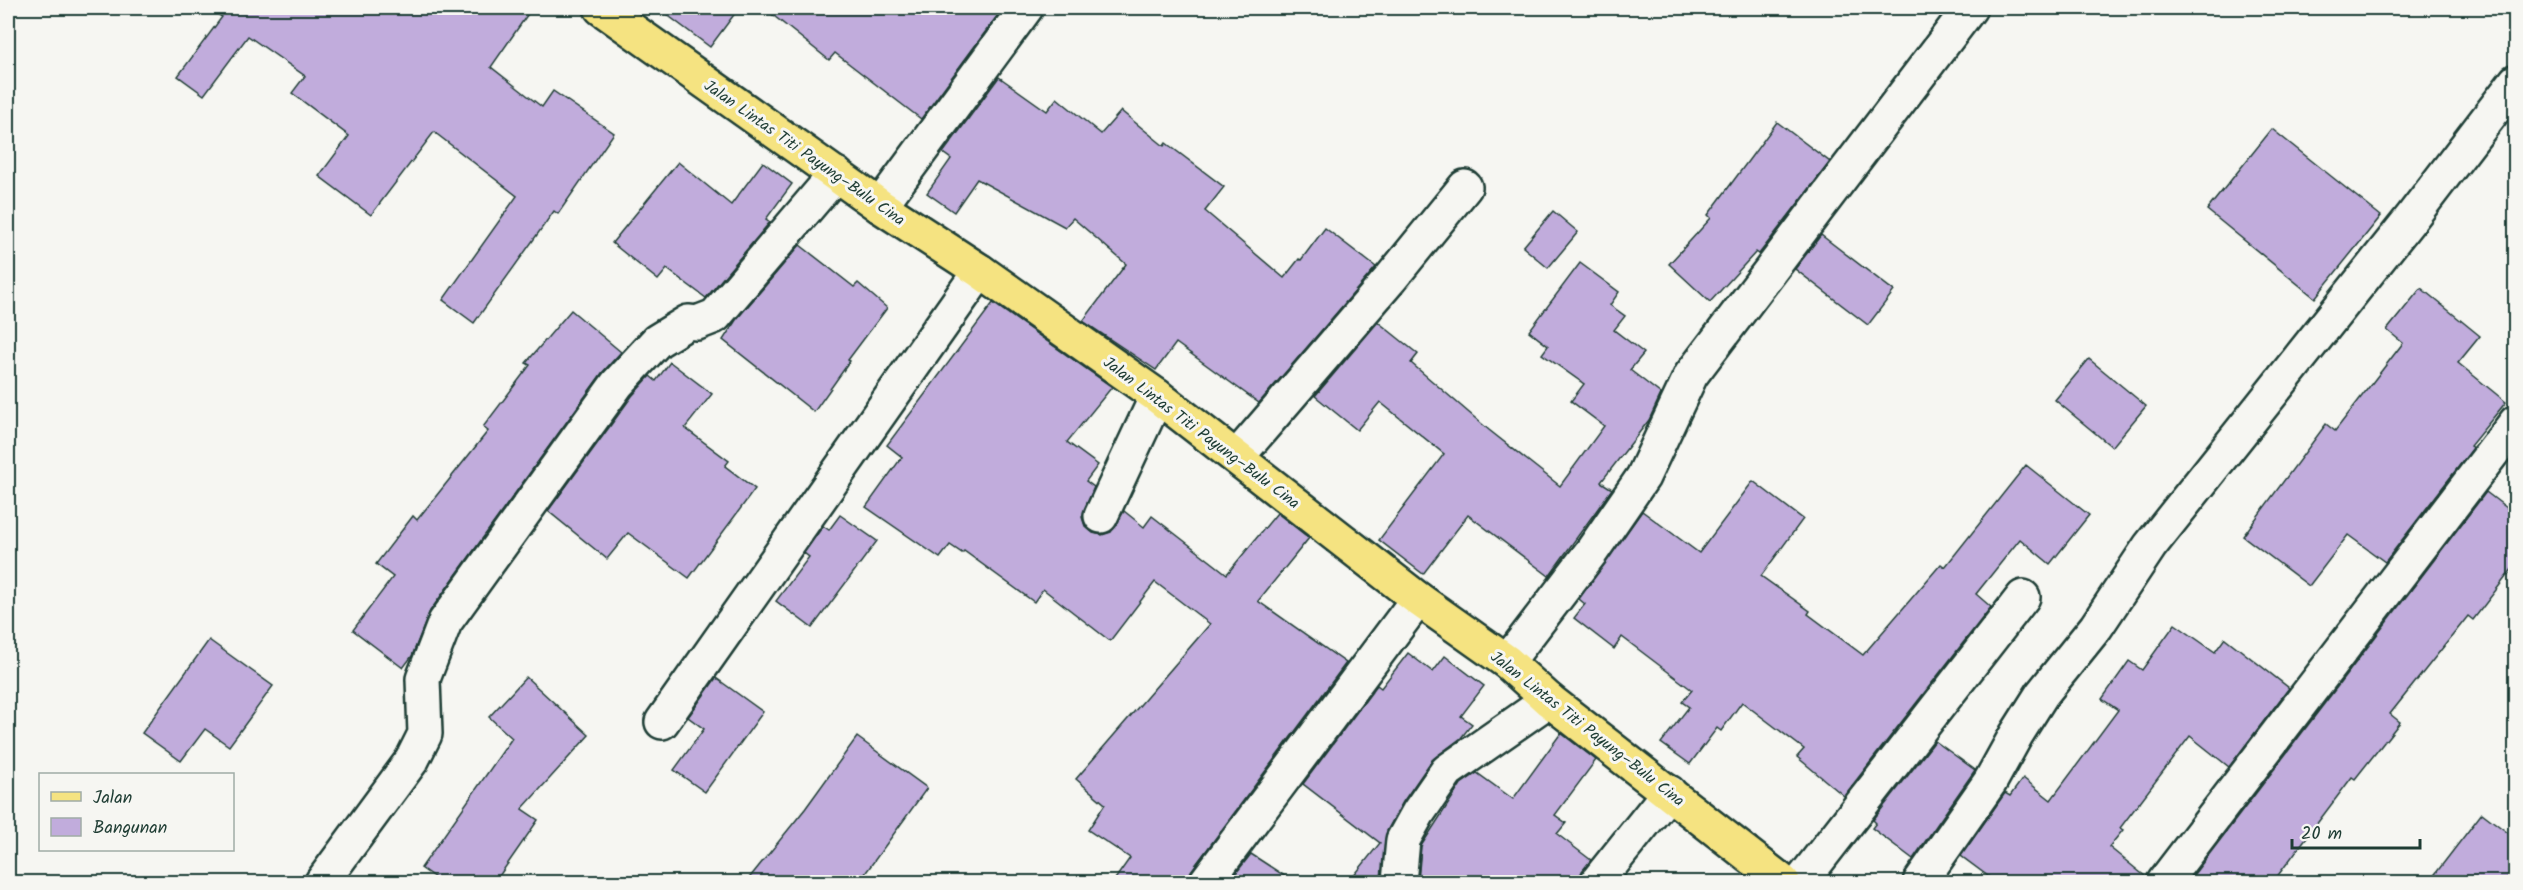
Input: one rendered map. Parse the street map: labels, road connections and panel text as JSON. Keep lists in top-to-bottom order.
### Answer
{
  "streets": {
    "main road": ["Jalan Lintas Titi Payung–Bulu Cina"]
  },
  "legend": ["Jalan", "Bangunan"],
  "scale_bar": "20 m"
}
